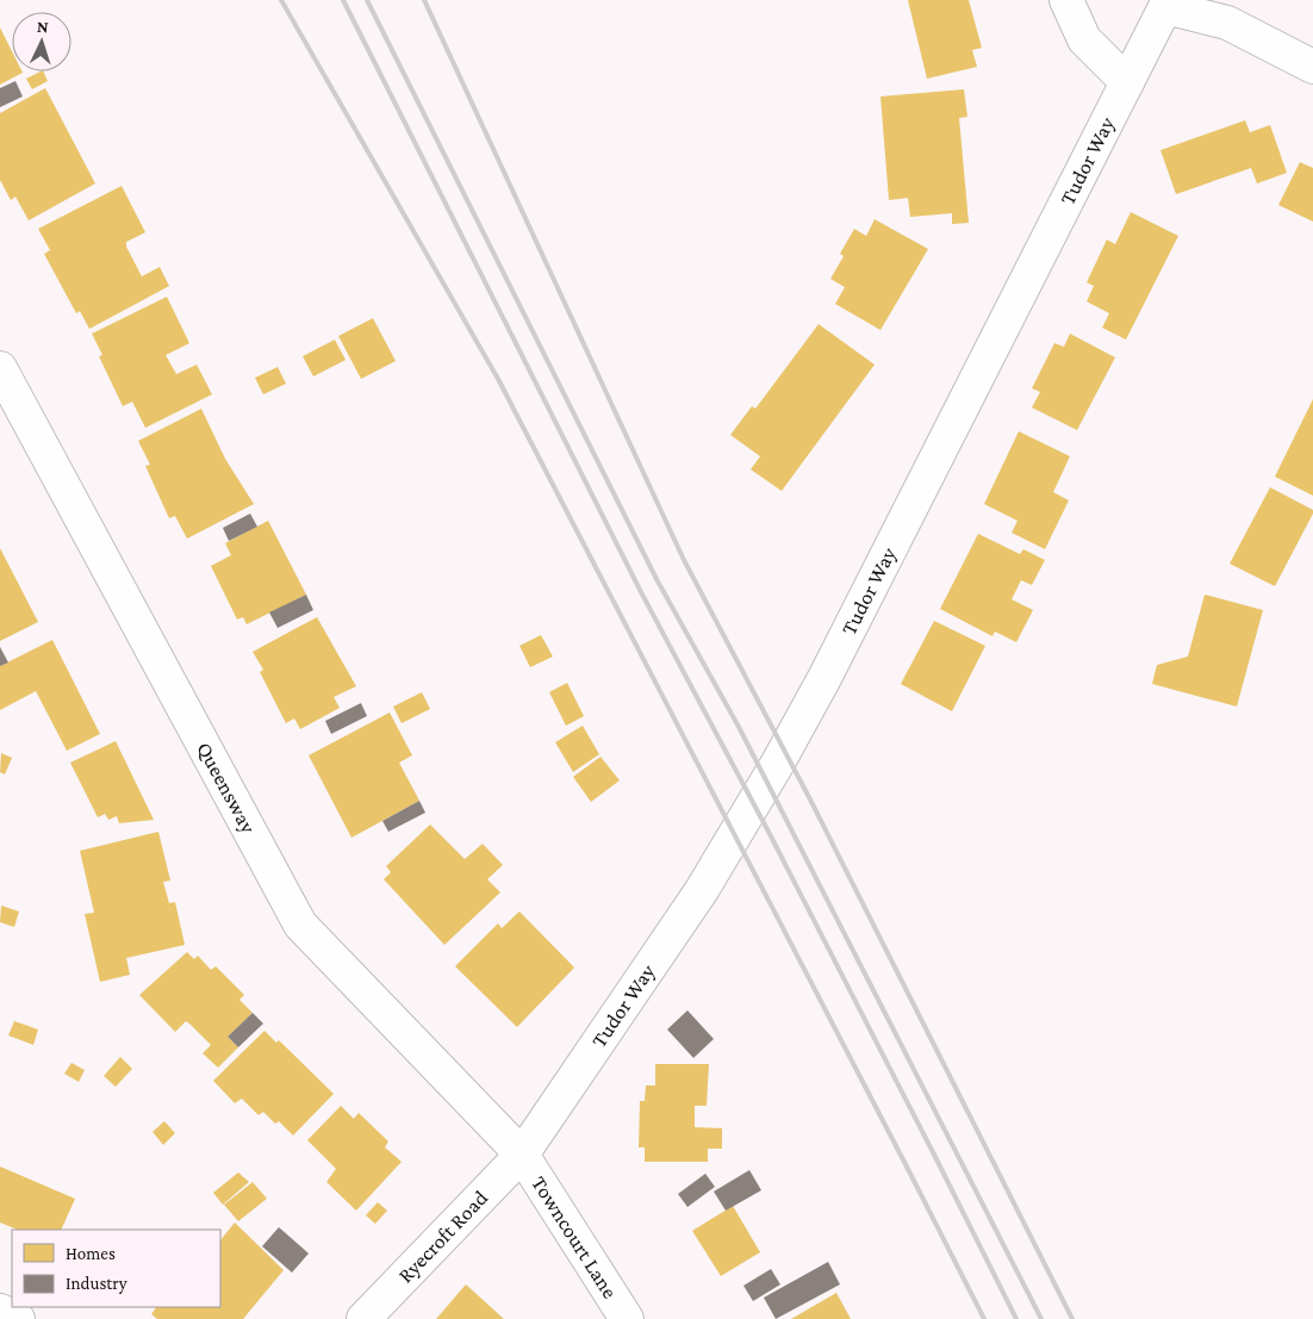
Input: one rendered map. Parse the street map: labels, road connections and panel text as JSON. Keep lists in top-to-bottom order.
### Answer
{
  "streets": {
    "street": [
      "Tudor Way",
      "Queensway",
      "Ryecroft Road",
      "Towncourt Lane"
    ]
  },
  "crossings": [
    ["Tudor Way", "Queensway"],
    ["Tudor Way", "Ryecroft Road"],
    ["Tudor Way", "Towncourt Lane"],
    ["Queensway", "Ryecroft Road"],
    ["Queensway", "Towncourt Lane"],
    ["Ryecroft Road", "Towncourt Lane"]
  ],
  "legend": ["Homes", "Industry"],
  "north": "top"
}
